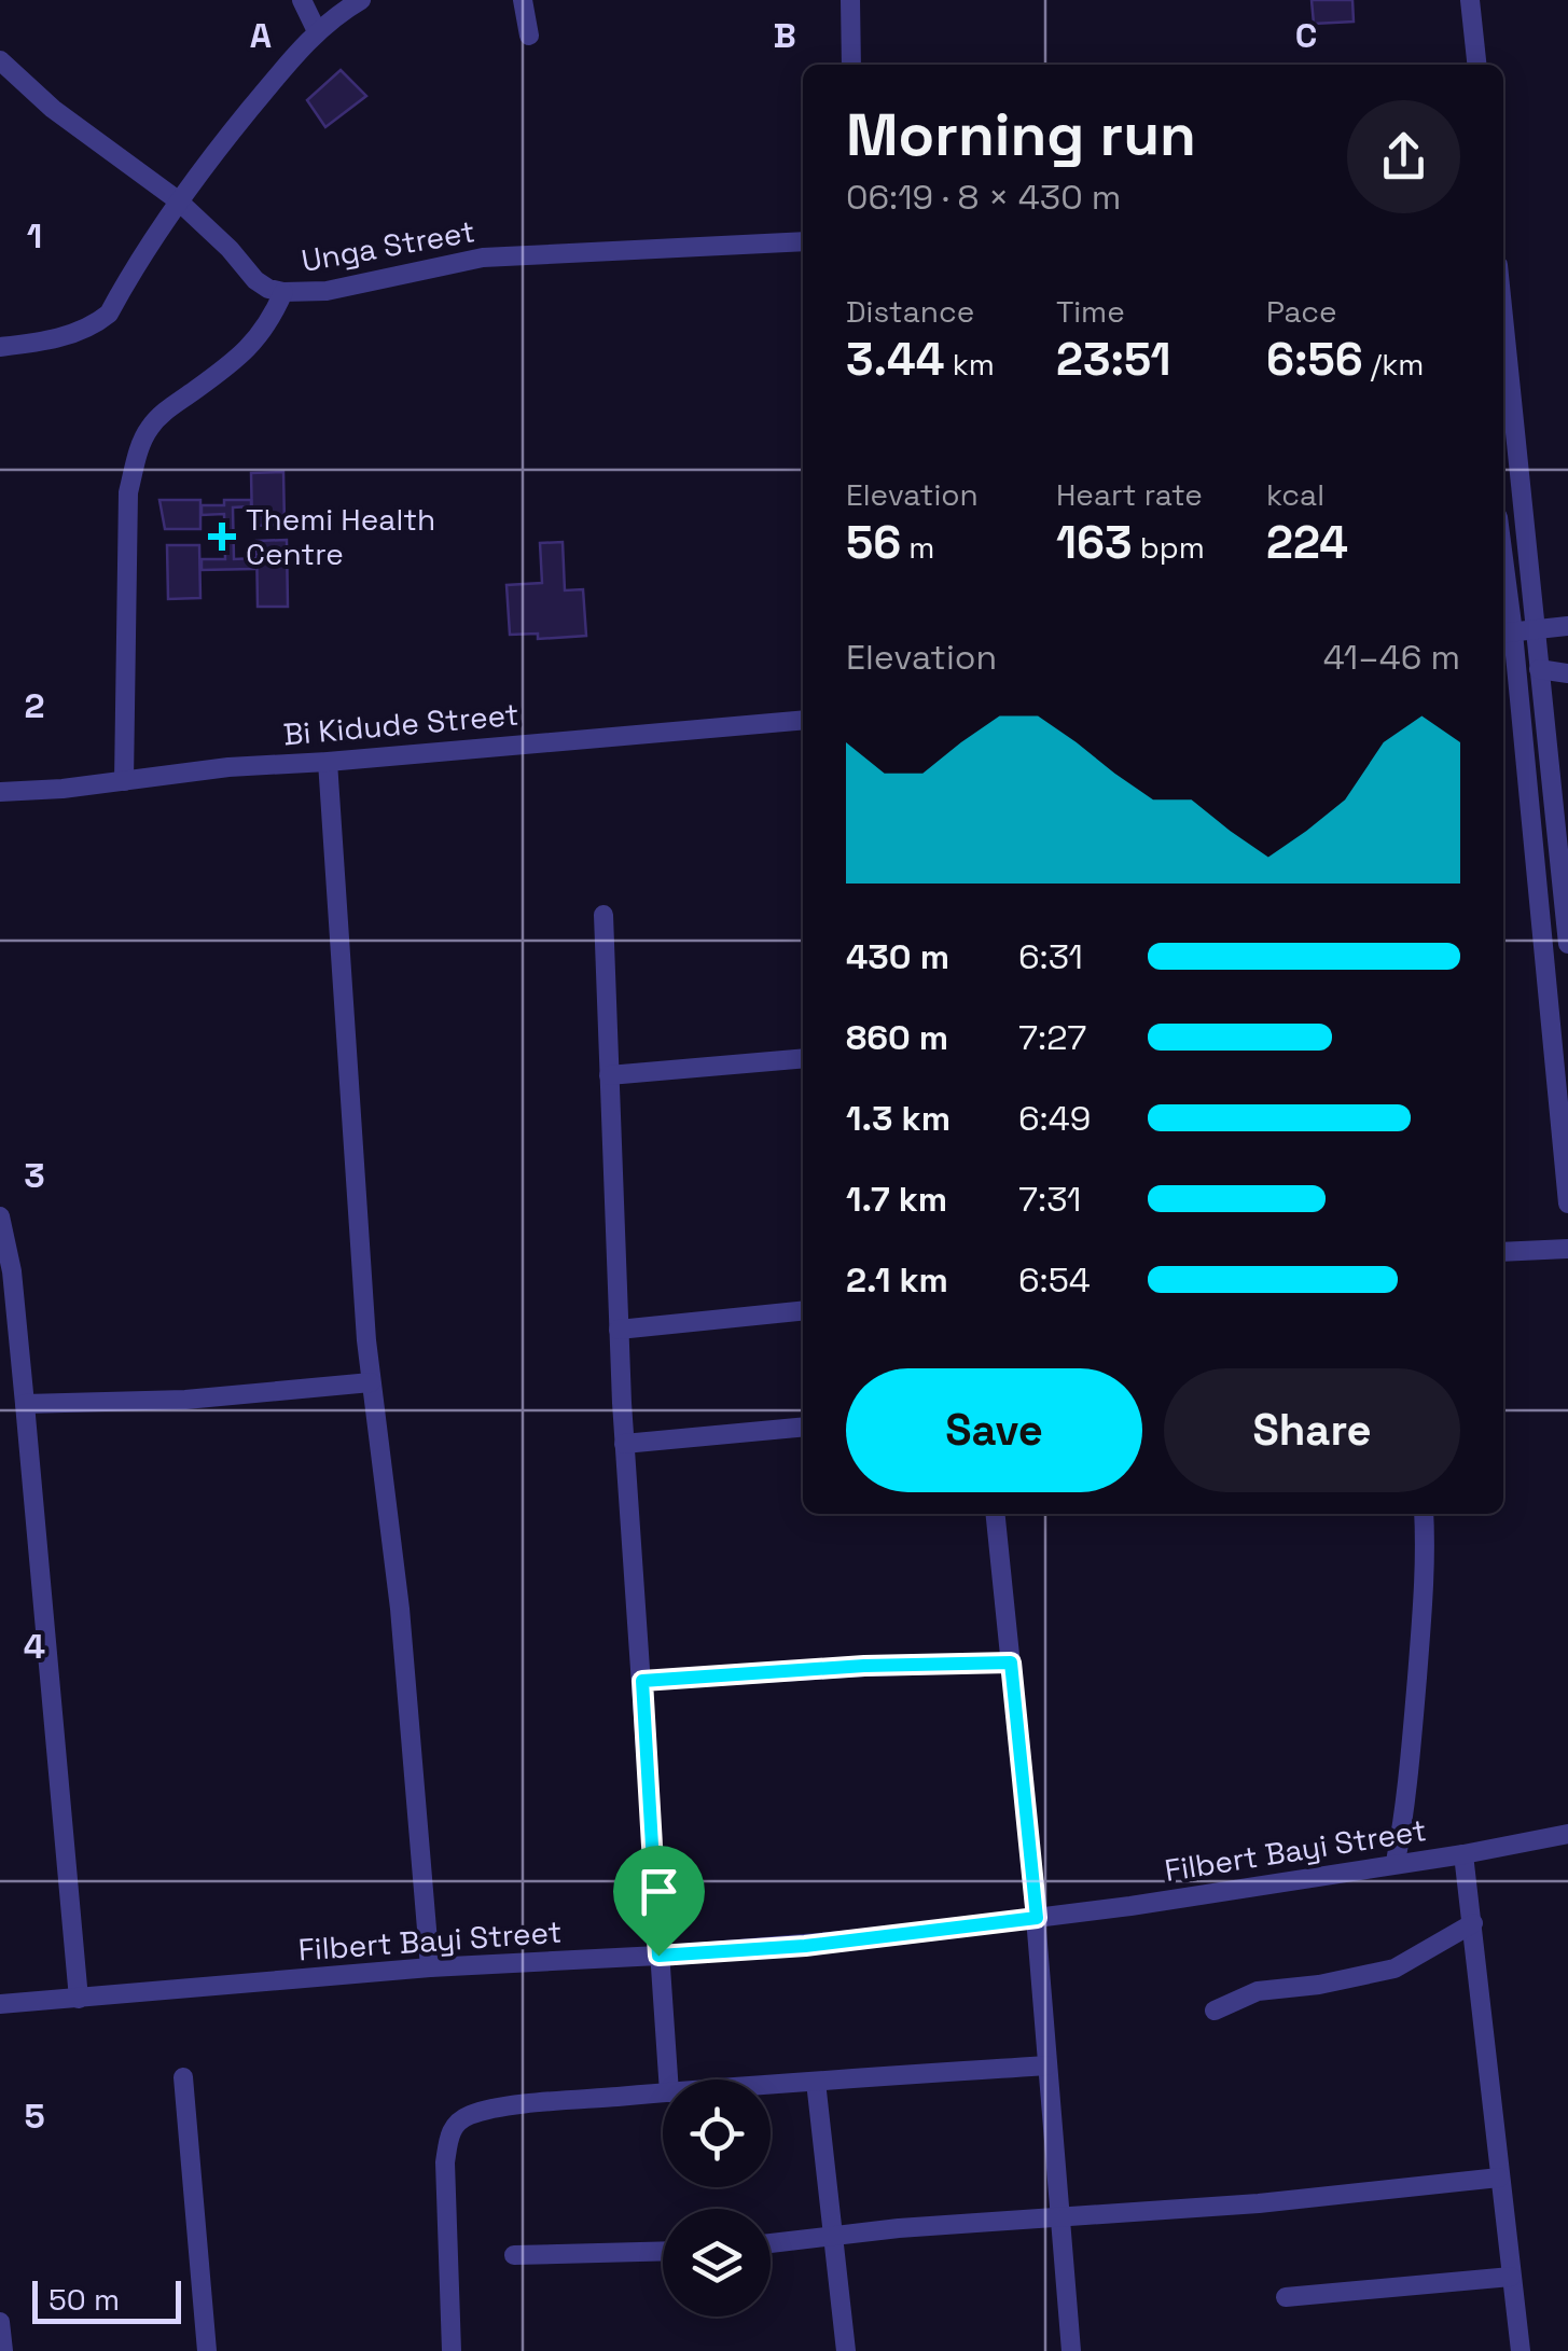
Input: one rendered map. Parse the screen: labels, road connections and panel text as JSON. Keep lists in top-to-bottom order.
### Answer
{
  "streets": {
    "street": ["Unga Street", "Bi Kidude Street", "Filbert Bayi Street"]
  },
  "places": {
    "health": ["Themi Health Centre"]
  },
  "scale_bar": "50 m",
  "page": {
    "heading": ["Morning run", "06:19 · 8 × 430 m"],
    "stats": [
      ["Distance", "3.44 km"],
      ["Time", "23:51"],
      ["Pace", "6:56 /km"],
      ["Elevation", "56 m"],
      ["Heart rate", "163 bpm"],
      ["kcal", "224"]
    ],
    "chart": ["Elevation", "41–46 m"],
    "list": [
      {
        "name": "430 m",
        "note": "6:31"
      },
      {
        "name": "860 m",
        "note": "7:27"
      },
      {
        "name": "1.3 km",
        "note": "6:49"
      },
      {
        "name": "1.7 km",
        "note": "7:31"
      },
      {
        "name": "2.1 km",
        "note": "6:54"
      }
    ],
    "buttons": ["Save", "Share"],
    "scale": "50 m"
  },
  "grid": {
    "columns": ["A", "B", "C"],
    "rows": [
      "1",
      "2",
      "3",
      "4",
      "5"
    ]
  }
}
